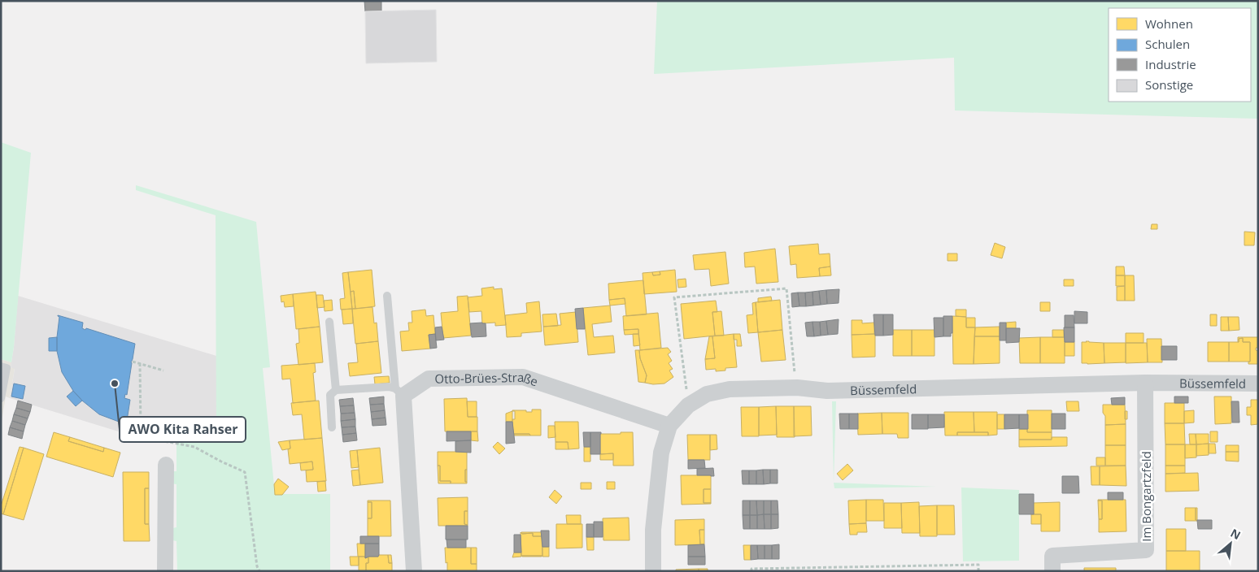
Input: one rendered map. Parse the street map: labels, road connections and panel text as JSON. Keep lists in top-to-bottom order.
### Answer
{
  "streets": {
    "street": ["Otto-Brües-Straße", "Büssemfeld", "Im Bongartzfeld"]
  },
  "crossings": [
    ["Otto-Brües-Straße", "Büssemfeld"],
    ["Büssemfeld", "Im Bongartzfeld"]
  ],
  "places": ["AWO Kita Rahser"],
  "legend": [
    "Wohnen",
    "Schulen",
    "Industrie",
    "Sonstige"
  ],
  "north": "top right"
}
